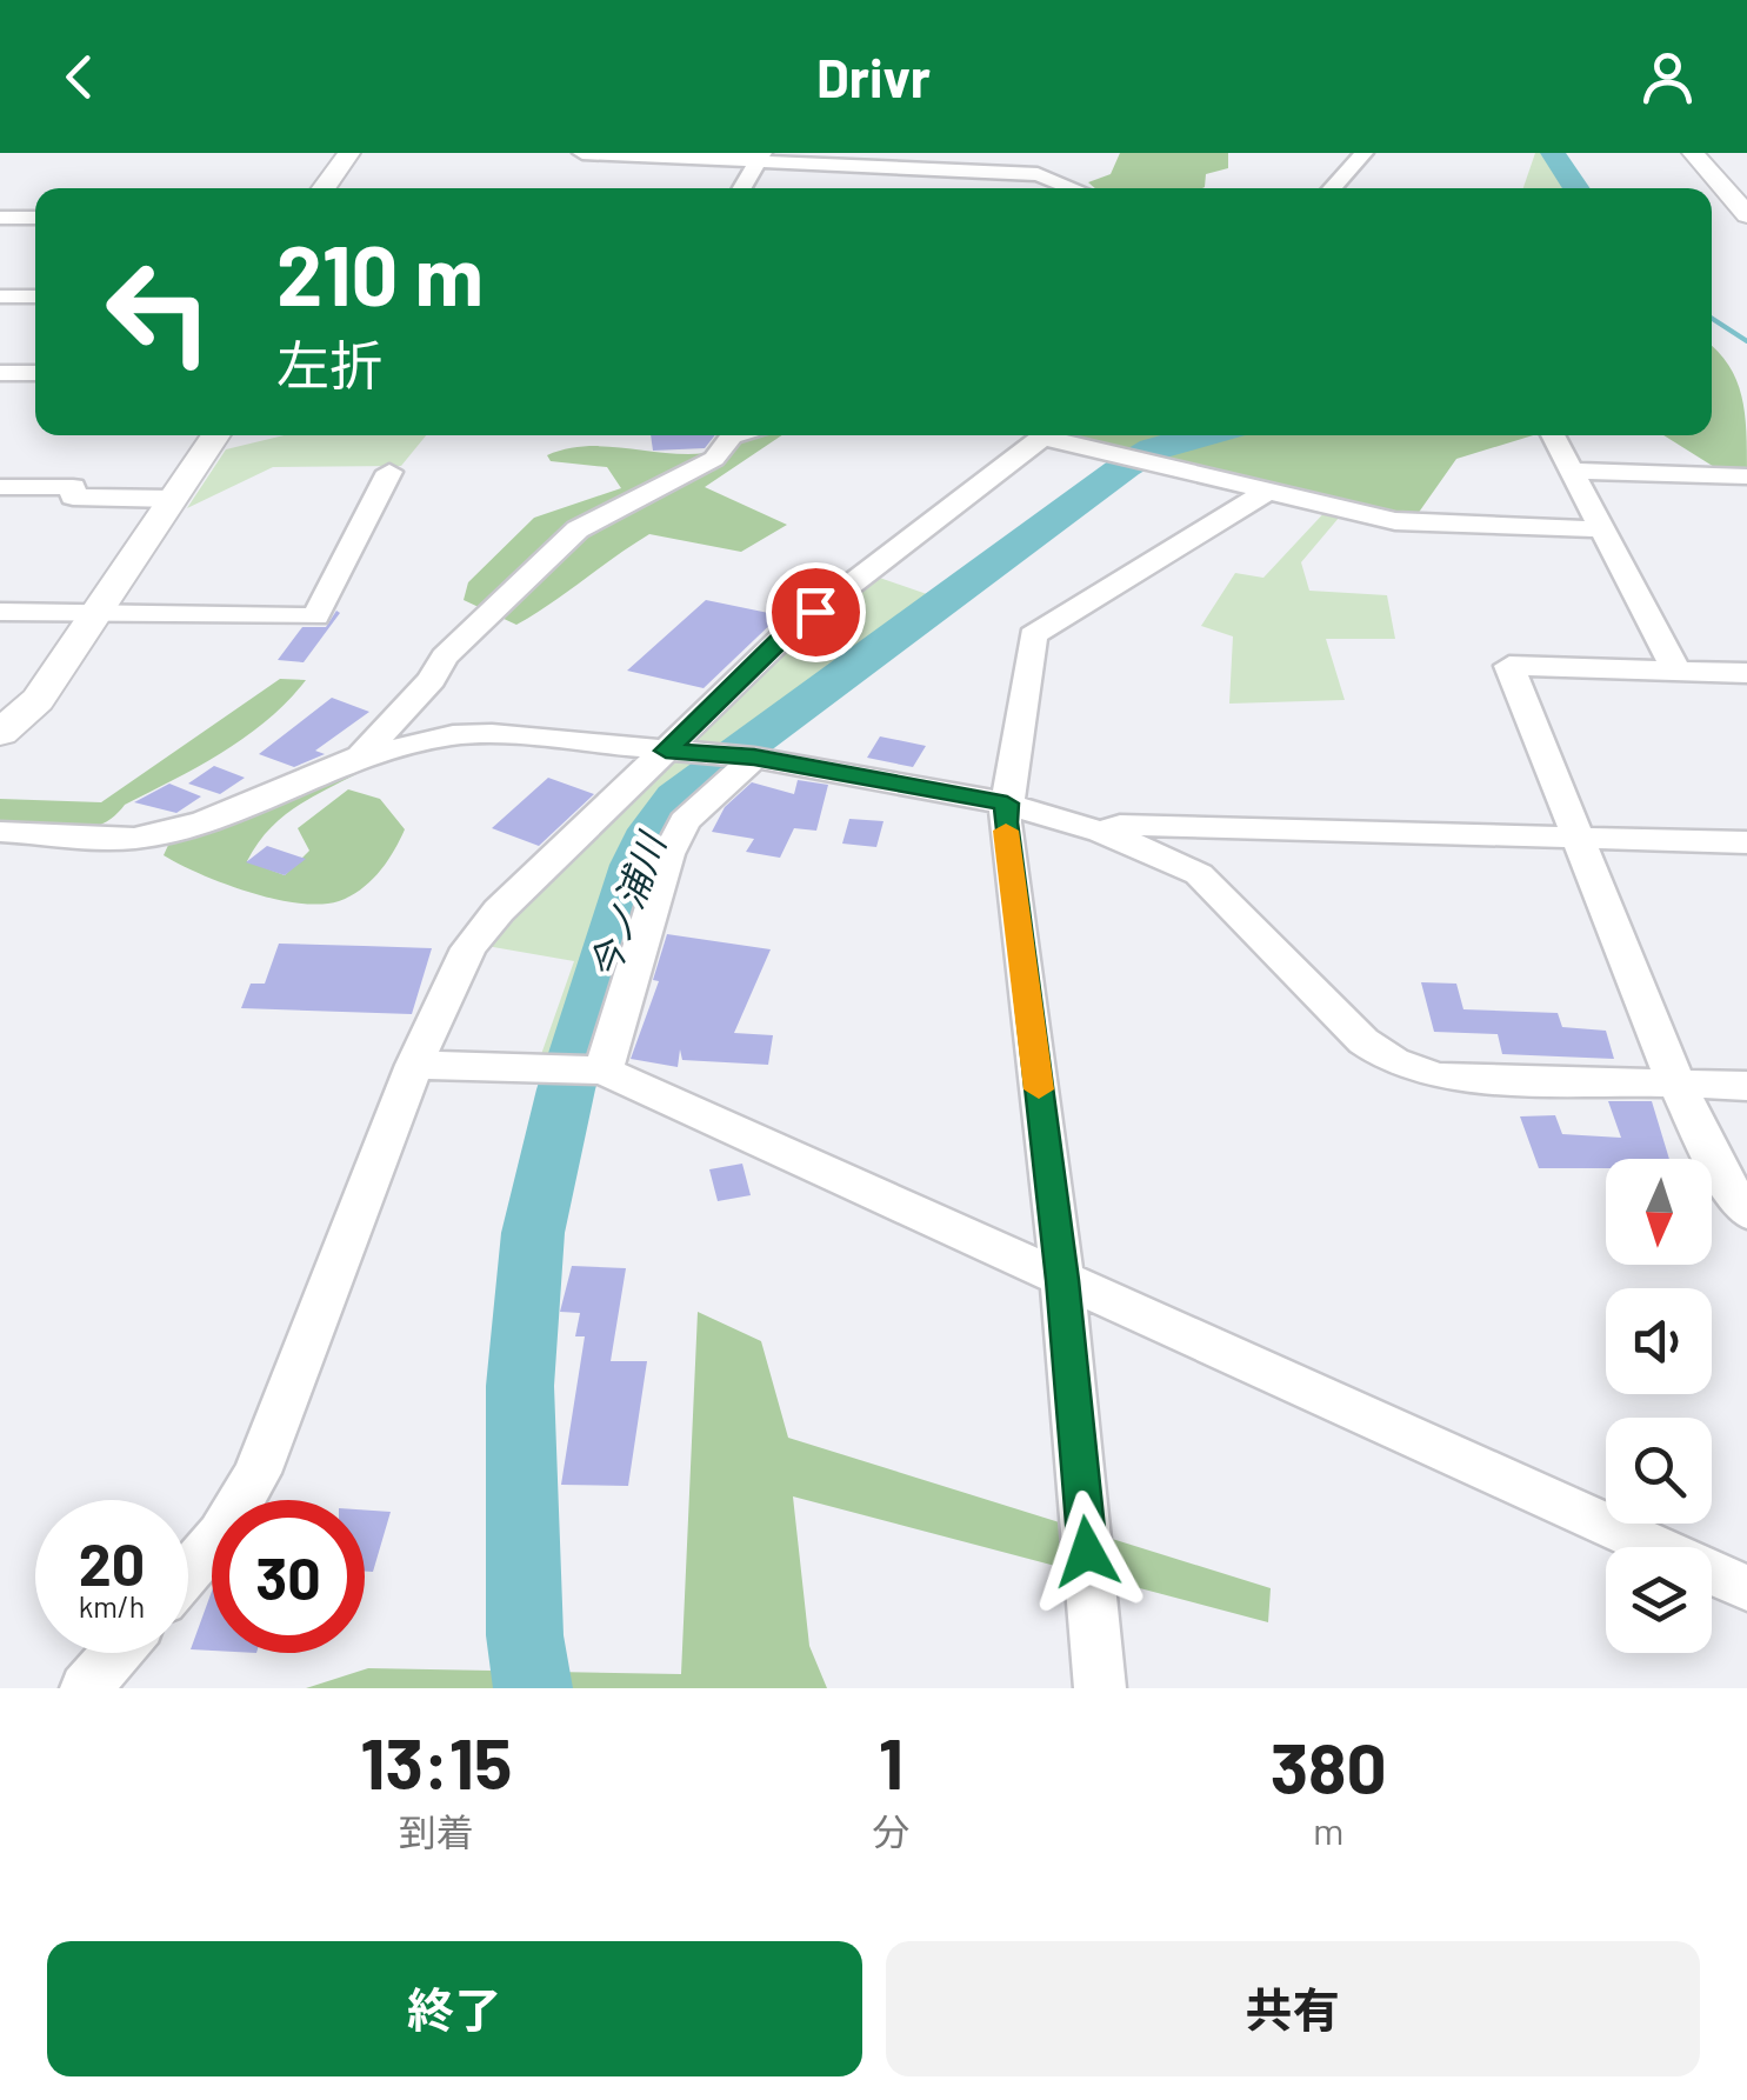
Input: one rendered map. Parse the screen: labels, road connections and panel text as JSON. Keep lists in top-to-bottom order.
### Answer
{
  "water": ["今ノ浦川"],
  "north": "bottom",
  "page": {
    "header": "Drivr",
    "turn": ["210 m", "左折"],
    "speed": "20 km/h",
    "limit": "30",
    "eta": [
      "13:15",
      "到着",
      "1",
      "分",
      "380",
      "m"
    ],
    "buttons": ["終了", "共有"]
  }
}
